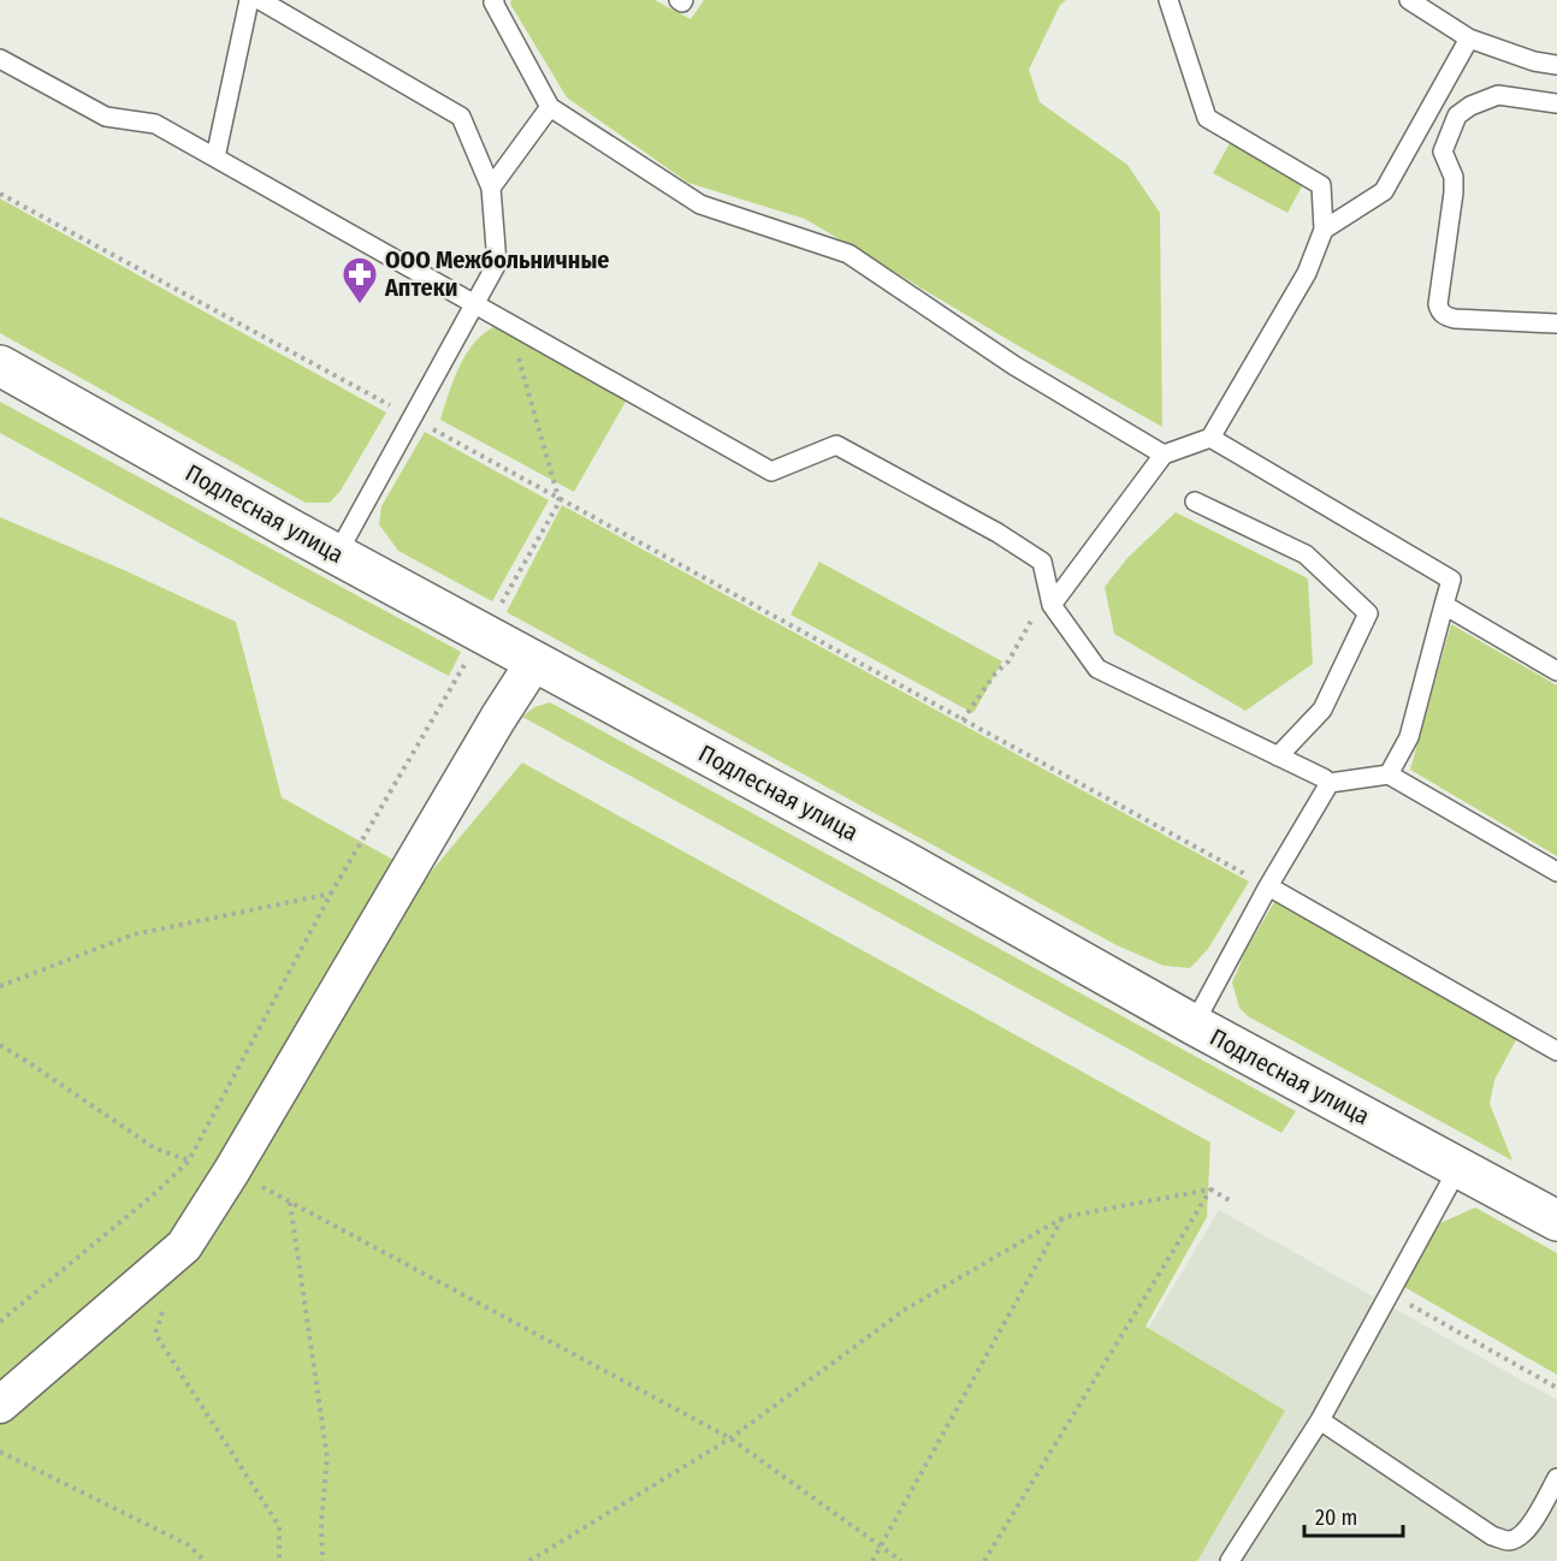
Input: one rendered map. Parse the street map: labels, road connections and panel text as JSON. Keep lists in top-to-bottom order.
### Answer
{
  "streets": {
    "main road": ["Подлесная улица"]
  },
  "places": {
    "pharmacy": ["ООО Межбольничные Аптеки"]
  },
  "scale_bar": "20 m"
}
